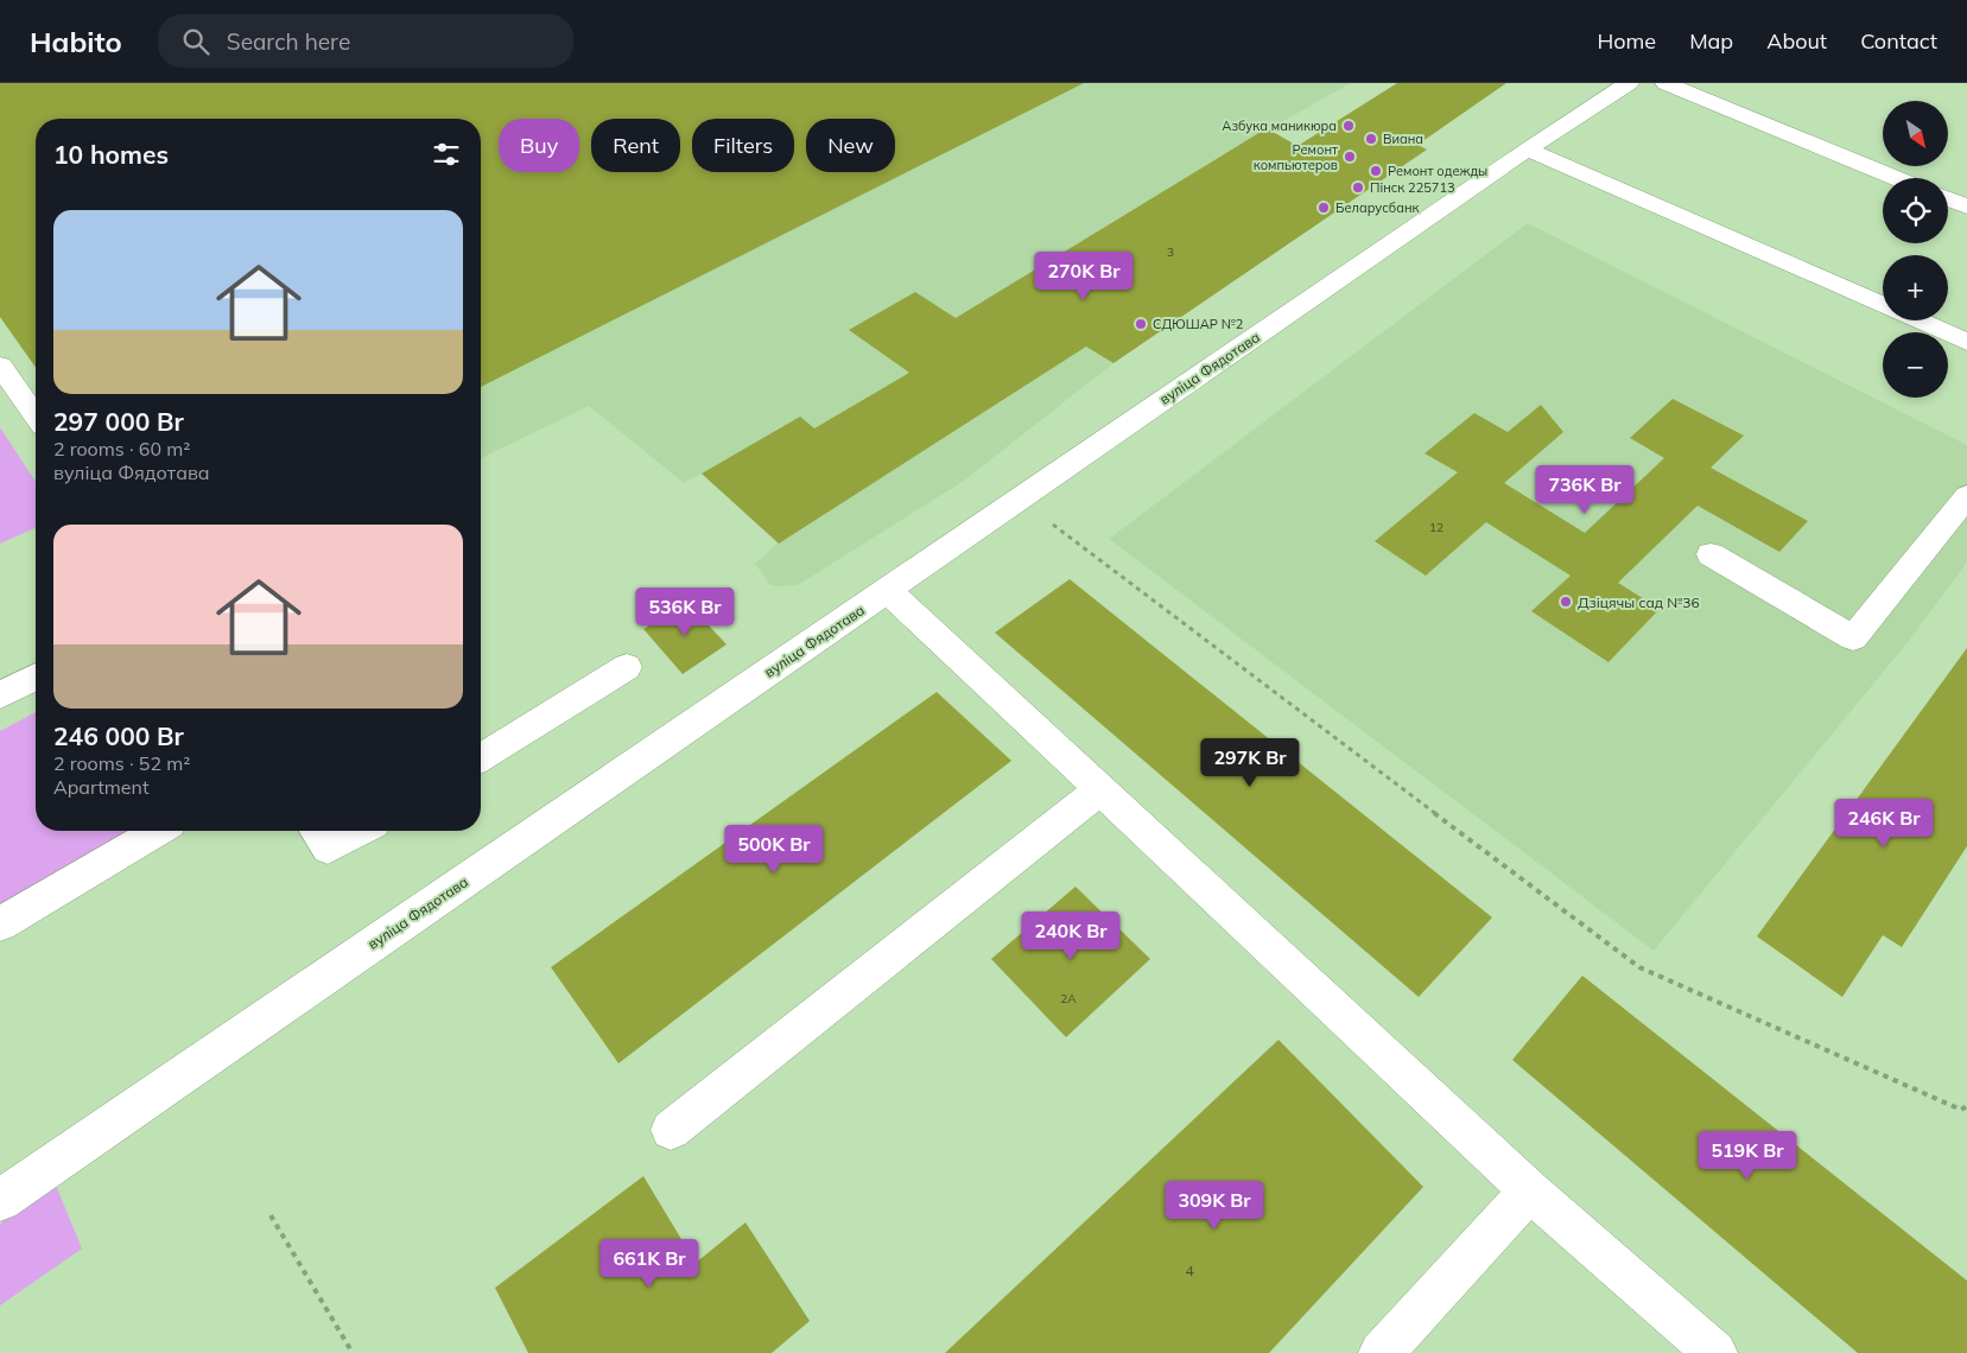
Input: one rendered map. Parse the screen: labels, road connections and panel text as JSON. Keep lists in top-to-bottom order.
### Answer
{
  "streets": {
    "street": ["вуліца Фядотава"]
  },
  "places": [
    "Азбука маникюра",
    "Виана",
    "Ремонт компьютеров",
    "Ремонт одежды",
    "Пінск 225713",
    "Беларусбанк",
    "СДЮШАР №2",
    "Дзіцячы сад №36"
  ],
  "house_numbers": [
    "3",
    "12",
    "2А",
    "4"
  ],
  "north": "bottom right",
  "page": {
    "header": "Habito",
    "search": "Search here",
    "nav": [
      "Home",
      "Map",
      "About",
      "Contact"
    ],
    "map_buttons": ["+", "−"],
    "chip": [
      "Buy",
      "Rent",
      "Filters",
      "New"
    ],
    "heading": "10 homes",
    "list": [
      {
        "name": "297 000 Br",
        "note": "2 rooms · 60 m² · вуліца Фядотава"
      },
      {
        "name": "246 000 Br",
        "note": "2 rooms · 52 m² · Apartment"
      }
    ],
    "price": [
      "270K Br",
      "736K Br",
      "536K Br",
      "297K Br",
      "246K Br",
      "500K Br",
      "240K Br",
      "519K Br",
      "309K Br",
      "661K Br"
    ]
  }
}
